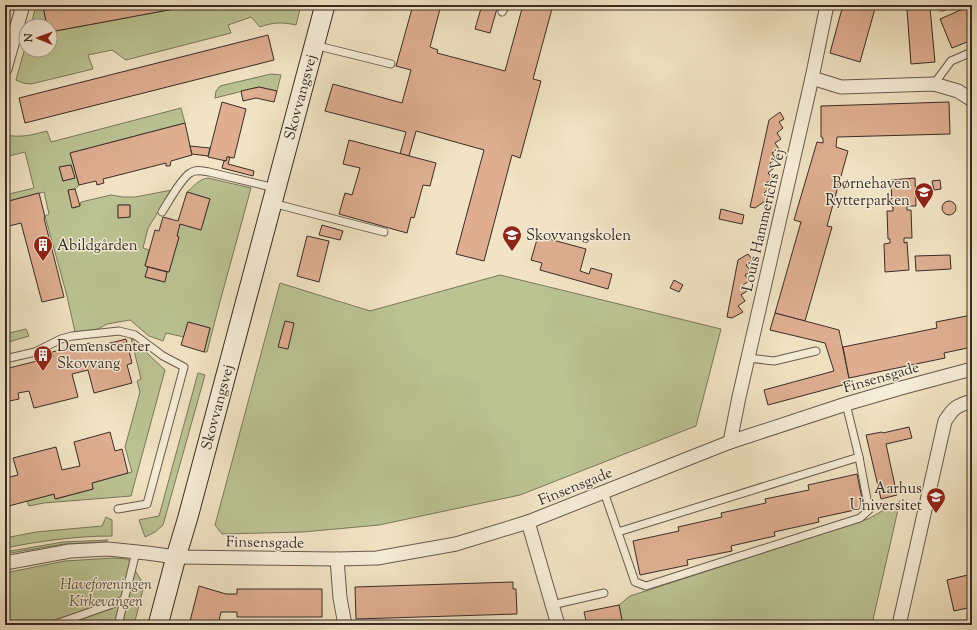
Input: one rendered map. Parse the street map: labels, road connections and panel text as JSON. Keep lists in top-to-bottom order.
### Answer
{
  "streets": {
    "street": ["Skovvangsvej", "Louis Hammerichs Vej", "Finsensgade"]
  },
  "crossings": [
    ["Skovvangsvej", "Finsensgade"],
    ["Louis Hammerichs Vej", "Finsensgade"]
  ],
  "parks": ["Haveforeningen Kirkevangen"],
  "places": {
    "school or university": ["Børnehaven Rytterparken", "Skovvangskolen", "Aarhus Universitet"],
    "building": ["Abildgården", "Demenscenter Skovvang"]
  },
  "north": "left"
}
